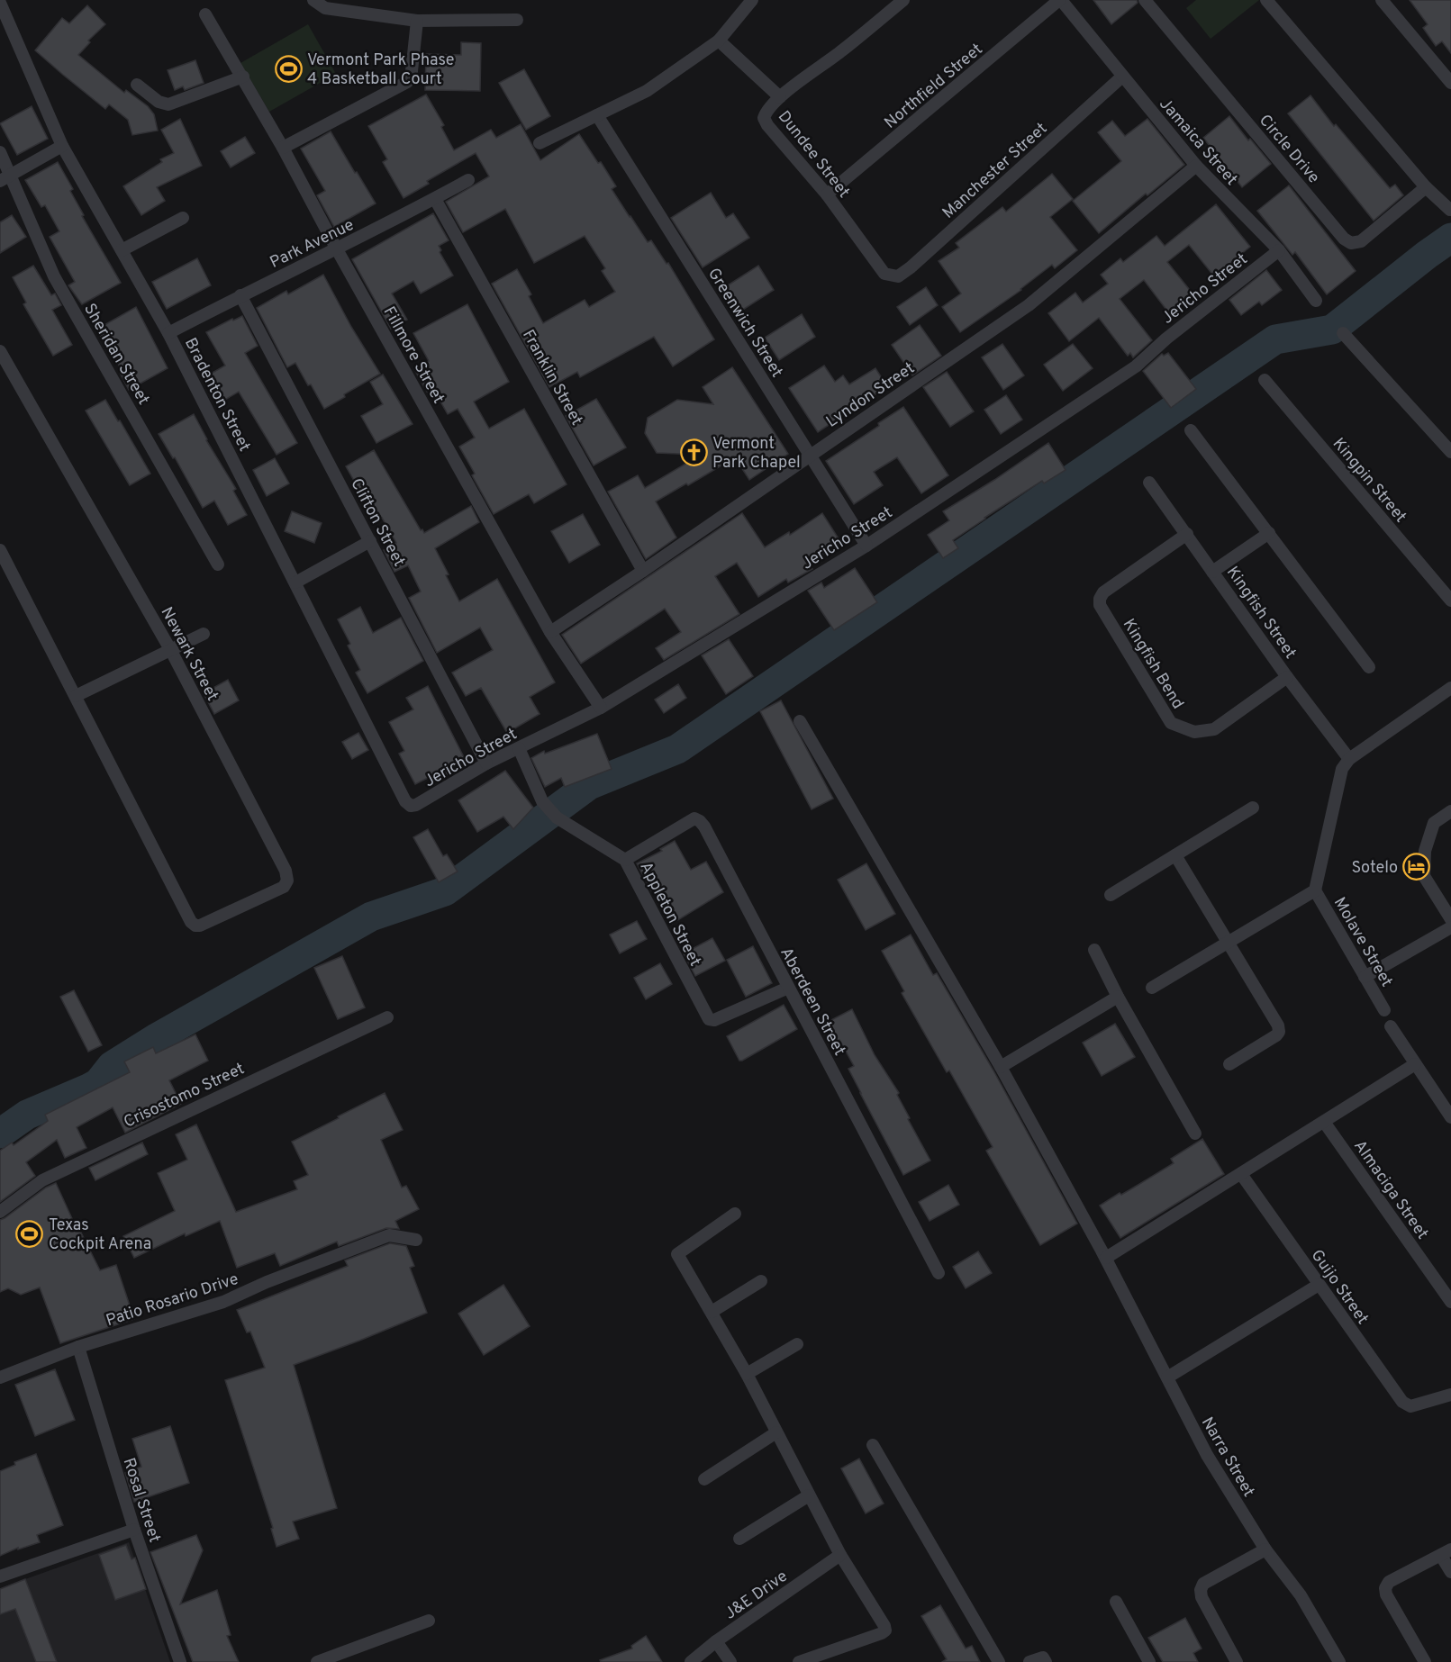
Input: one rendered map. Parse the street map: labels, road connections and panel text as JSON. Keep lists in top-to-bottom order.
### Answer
{
  "streets": {
    "street": [
      "Northfield Street",
      "Jamaica Street",
      "Circle Drive",
      "Dundee Street",
      "Manchester Street",
      "Park Avenue",
      "Jericho Street",
      "Greenwich Street",
      "Sheridan Street",
      "Fillmore Street",
      "Franklin Street",
      "Bradenton Street",
      "Lyndon Street",
      "Kingpin Street",
      "Clifton Street",
      "Kingfish Street",
      "Newark Street",
      "Kingfish Bend",
      "Appleton Street",
      "Molave Street",
      "Aberdeen Street",
      "Crisostomo Street",
      "Almaciga Street",
      "Guijo Street",
      "Patio Rosario Drive",
      "Narra Street",
      "Rosal Street",
      "J&E Drive"
    ]
  },
  "crossings": [
    ["Northfield Street", "Jamaica Street"],
    ["Northfield Street", "Dundee Street"],
    ["Jamaica Street", "Manchester Street"],
    ["Jamaica Street", "Jericho Street"],
    ["Jamaica Street", "Lyndon Street"],
    ["Dundee Street", "Manchester Street"],
    ["Park Avenue", "Fillmore Street"],
    ["Park Avenue", "Franklin Street"],
    ["Park Avenue", "Bradenton Street"],
    ["Park Avenue", "Clifton Street"],
    ["Jericho Street", "Greenwich Street"],
    ["Jericho Street", "Fillmore Street"],
    ["Jericho Street", "Bradenton Street"],
    ["Jericho Street", "Clifton Street"],
    ["Jericho Street", "Appleton Street"],
    ["Greenwich Street", "Lyndon Street"],
    ["Fillmore Street", "Lyndon Street"],
    ["Franklin Street", "Lyndon Street"],
    ["Kingfish Street", "Kingfish Bend"],
    ["Appleton Street", "Aberdeen Street"],
    ["Patio Rosario Drive", "Rosal Street"]
  ],
  "places": {
    "sports": ["Vermont Park Phase 4 Basketball Court", "Texas Cockpit Arena"],
    "church": ["Vermont Park Chapel"],
    "hotel": ["Sotelo"]
  }
}
